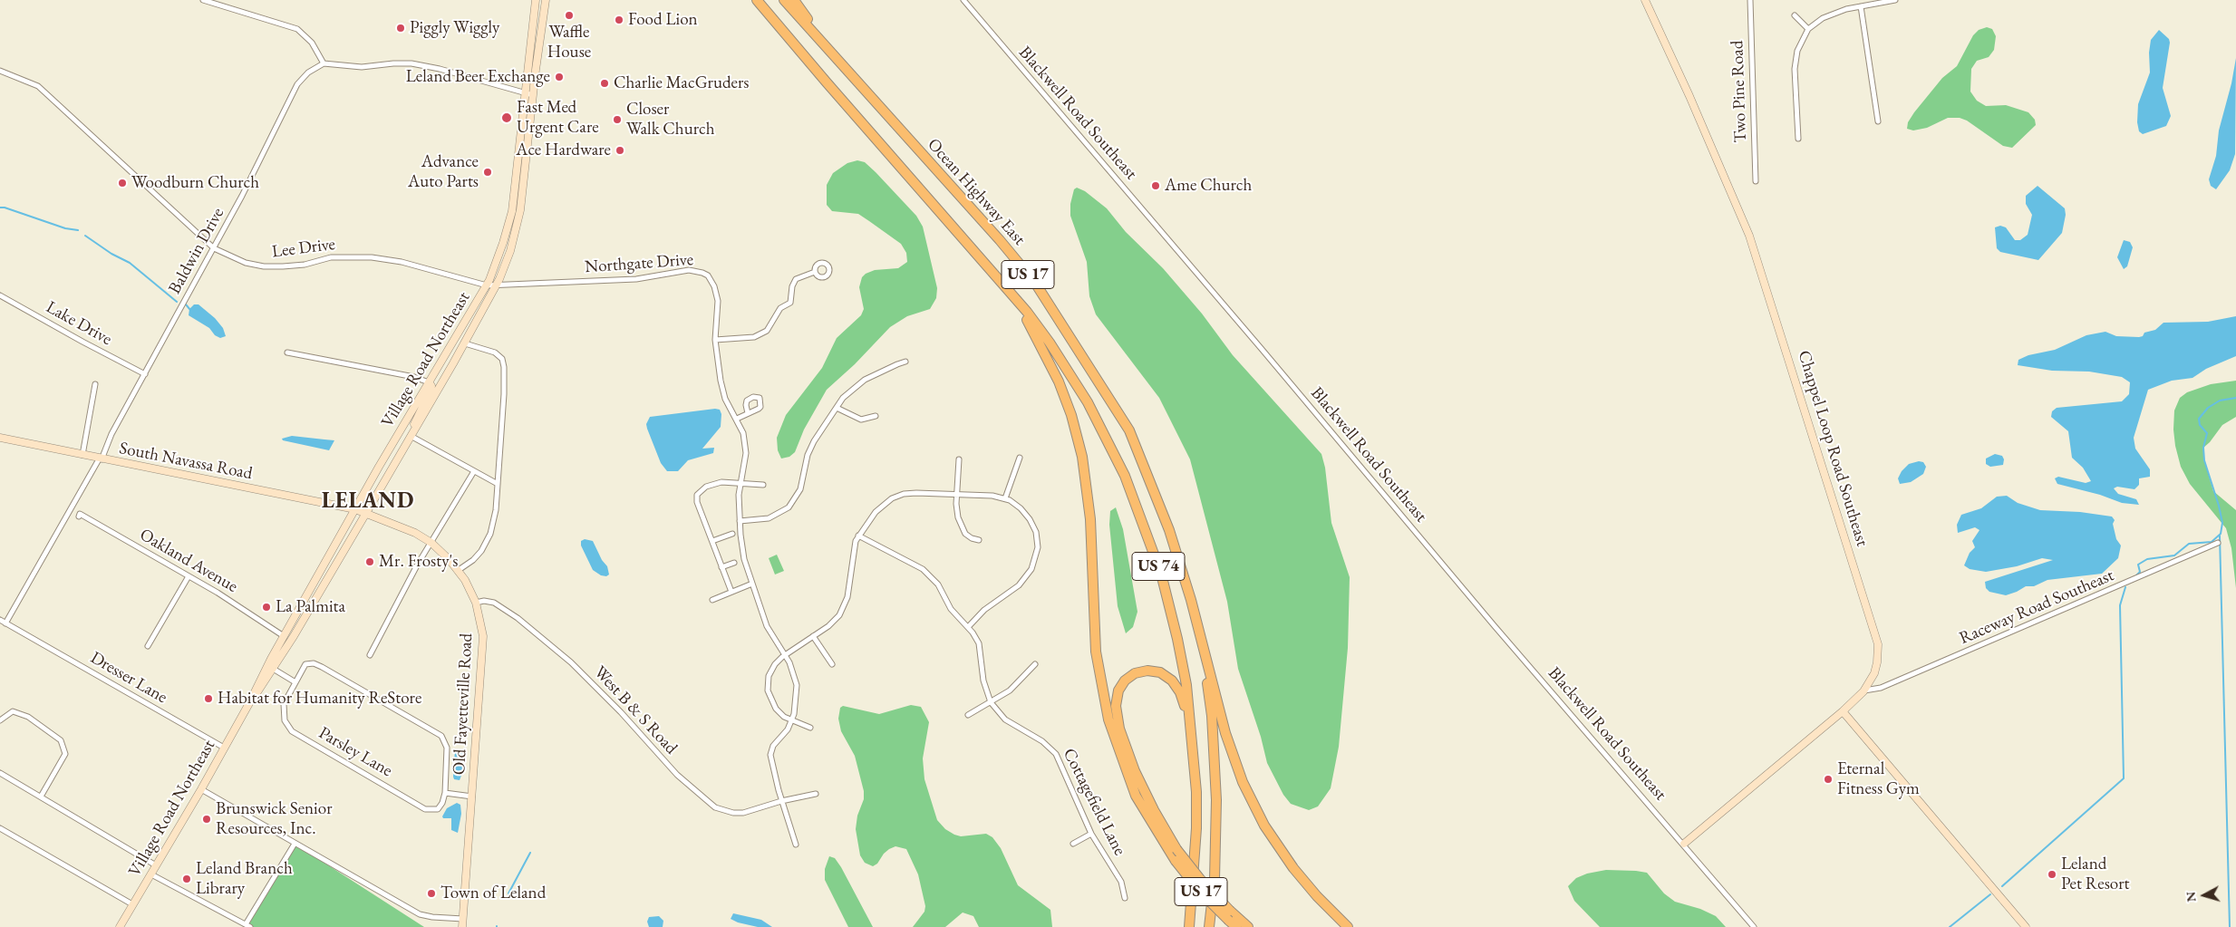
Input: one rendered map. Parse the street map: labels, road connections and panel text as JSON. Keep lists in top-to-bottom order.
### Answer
{
  "streets": {
    "highway": ["Ocean Highway East", "US 17", "US 74"],
    "street": [
      "Two Pine Road",
      "Blackwell Road Southeast",
      "Lee Drive",
      "Baldwin Drive",
      "Northgate Drive",
      "Lake Drive",
      "Village Road Northeast",
      "Chappel Loop Road Southeast",
      "South Navassa Road",
      "Oakland Avenue",
      "Raceway Road Southeast",
      "Dresser Lane",
      "Old Fayetteville Road",
      "West B & S Road",
      "Parsley Lane",
      "Cottagefield Lane"
    ]
  },
  "crossings": [
    ["Blackwell Road Southeast", "Chappel Loop Road Southeast"],
    ["Ocean Highway East", "US 74"],
    ["Lee Drive", "Baldwin Drive"],
    ["Lee Drive", "Northgate Drive"],
    ["Lee Drive", "Village Road Northeast"],
    ["Baldwin Drive", "Lake Drive"],
    ["Baldwin Drive", "South Navassa Road"],
    ["Baldwin Drive", "Dresser Lane"],
    ["Northgate Drive", "Village Road Northeast"],
    ["Northgate Drive", "West B & S Road"],
    ["US 17", "US 74"],
    ["Village Road Northeast", "South Navassa Road"],
    ["Village Road Northeast", "Oakland Avenue"],
    ["Village Road Northeast", "Dresser Lane"],
    ["Village Road Northeast", "Old Fayetteville Road"],
    ["Chappel Loop Road Southeast", "Raceway Road Southeast"],
    ["South Navassa Road", "Old Fayetteville Road"],
    ["Old Fayetteville Road", "West B & S Road"]
  ],
  "districts": ["LELAND"],
  "places": [
    "Waffle House",
    "Food Lion",
    "Piggly Wiggly",
    "Leland Beer Exchange",
    "Charlie MacGruders",
    "Fast Med Urgent Care",
    "Closer Walk Church",
    "Ace Hardware",
    "Advance Auto Parts",
    "Woodburn Church",
    "Ame Church",
    "Mr. Frosty's",
    "La Palmita",
    "Habitat for Humanity ReStore",
    "Eternal Fitness Gym",
    "Brunswick Senior Resources, Inc.",
    "Leland Pet Resort",
    "Leland Branch Library",
    "Town of Leland"
  ],
  "north": "left"
}
